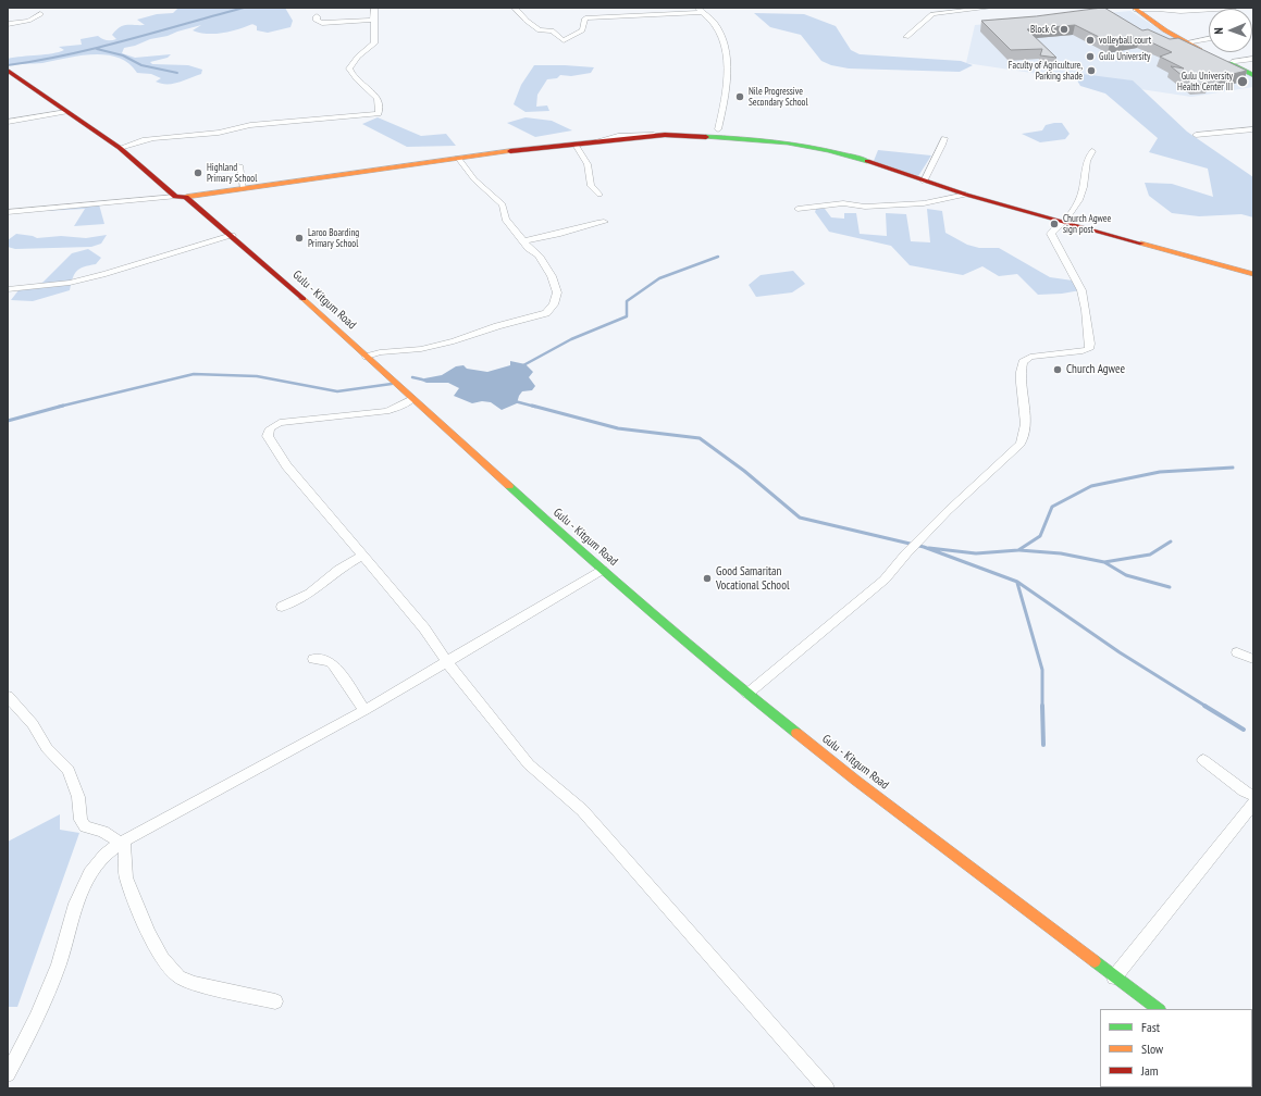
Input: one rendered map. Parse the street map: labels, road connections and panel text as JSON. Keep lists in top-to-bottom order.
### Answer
{
  "streets": {
    "main road": ["Gulu - Kitgum Road"]
  },
  "places": [
    "Block C",
    "volleyball court",
    "Gulu University",
    "Faculty of Agriculture, Parking shade",
    "Gulu University Health Center III",
    "Nile Progressive Secondary School",
    "Highland Primary School",
    "Church Agwee sign post",
    "Laroo Boarding Primary School",
    "Church Agwee",
    "Good Samaritan Vocational School"
  ],
  "legend": ["Fast", "Slow", "Jam"],
  "north": "left"
}
